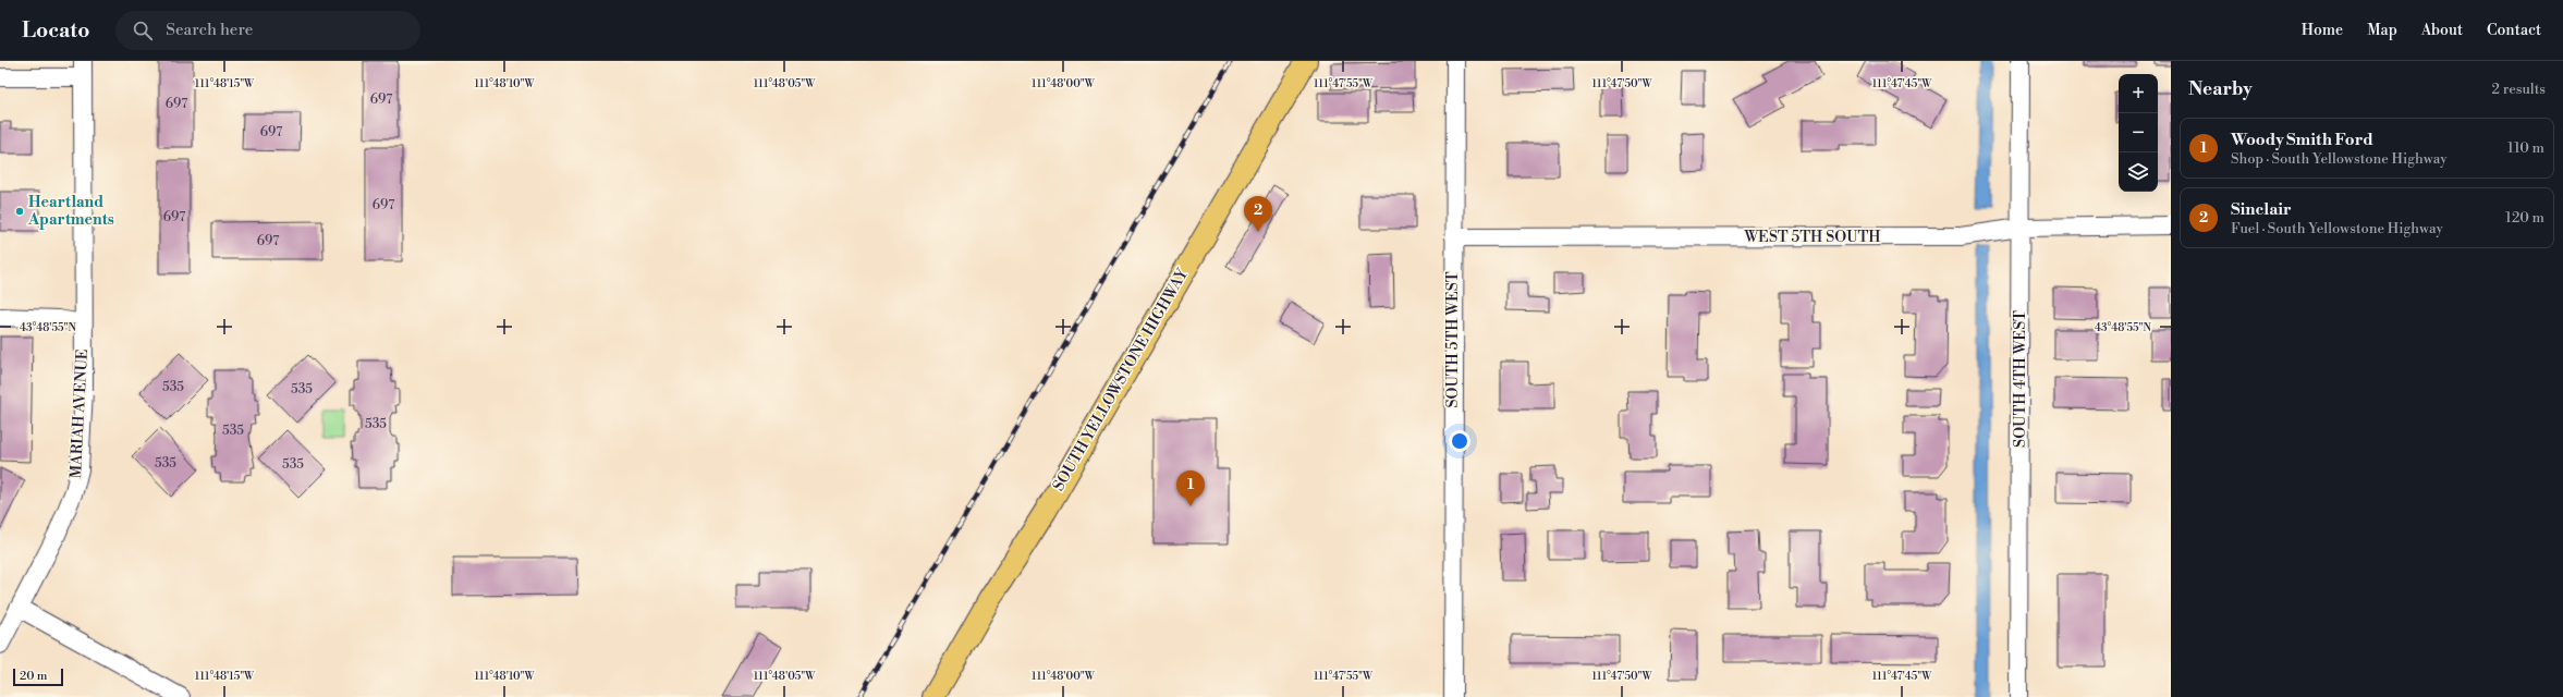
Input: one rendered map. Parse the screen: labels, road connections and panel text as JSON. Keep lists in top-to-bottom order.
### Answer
{
  "streets": {
    "main road": ["SOUTH YELLOWSTONE HIGHWAY"],
    "street": [
      "WEST 5TH SOUTH",
      "SOUTH 5TH WEST",
      "SOUTH 4TH WEST",
      "MARIAH AVENUE"
    ]
  },
  "crossings": [
    ["WEST 5TH SOUTH", "SOUTH 5TH WEST"],
    ["WEST 5TH SOUTH", "SOUTH 4TH WEST"]
  ],
  "places": ["Heartland Apartments"],
  "house_numbers": [
    "697",
    "697",
    "697",
    "697",
    "697",
    "697",
    "535",
    "535",
    "535",
    "535",
    "535",
    "535"
  ],
  "scale_bar": "20 m",
  "page": {
    "header": "Locato",
    "search": "Search here",
    "nav": [
      "Home",
      "Map",
      "About",
      "Contact"
    ],
    "heading": ["Nearby", "2 results"],
    "map_buttons": ["+", "−"],
    "list": [
      {
        "mark": "1",
        "name": "Woody Smith Ford",
        "note": "Shop · South Yellowstone Highway",
        "value": "110 m"
      },
      {
        "mark": "2",
        "name": "Sinclair",
        "note": "Fuel · South Yellowstone Highway",
        "value": "120 m"
      }
    ],
    "pins": ["2", "1"],
    "scale": "20 m"
  },
  "coordinates": [
    "111°48'15\"W",
    "111°48'10\"W",
    "111°48'05\"W",
    "111°48'00\"W",
    "111°47'55\"W",
    "111°47'50\"W",
    "111°47'45\"W",
    "43°48'55\"N"
  ]
}
